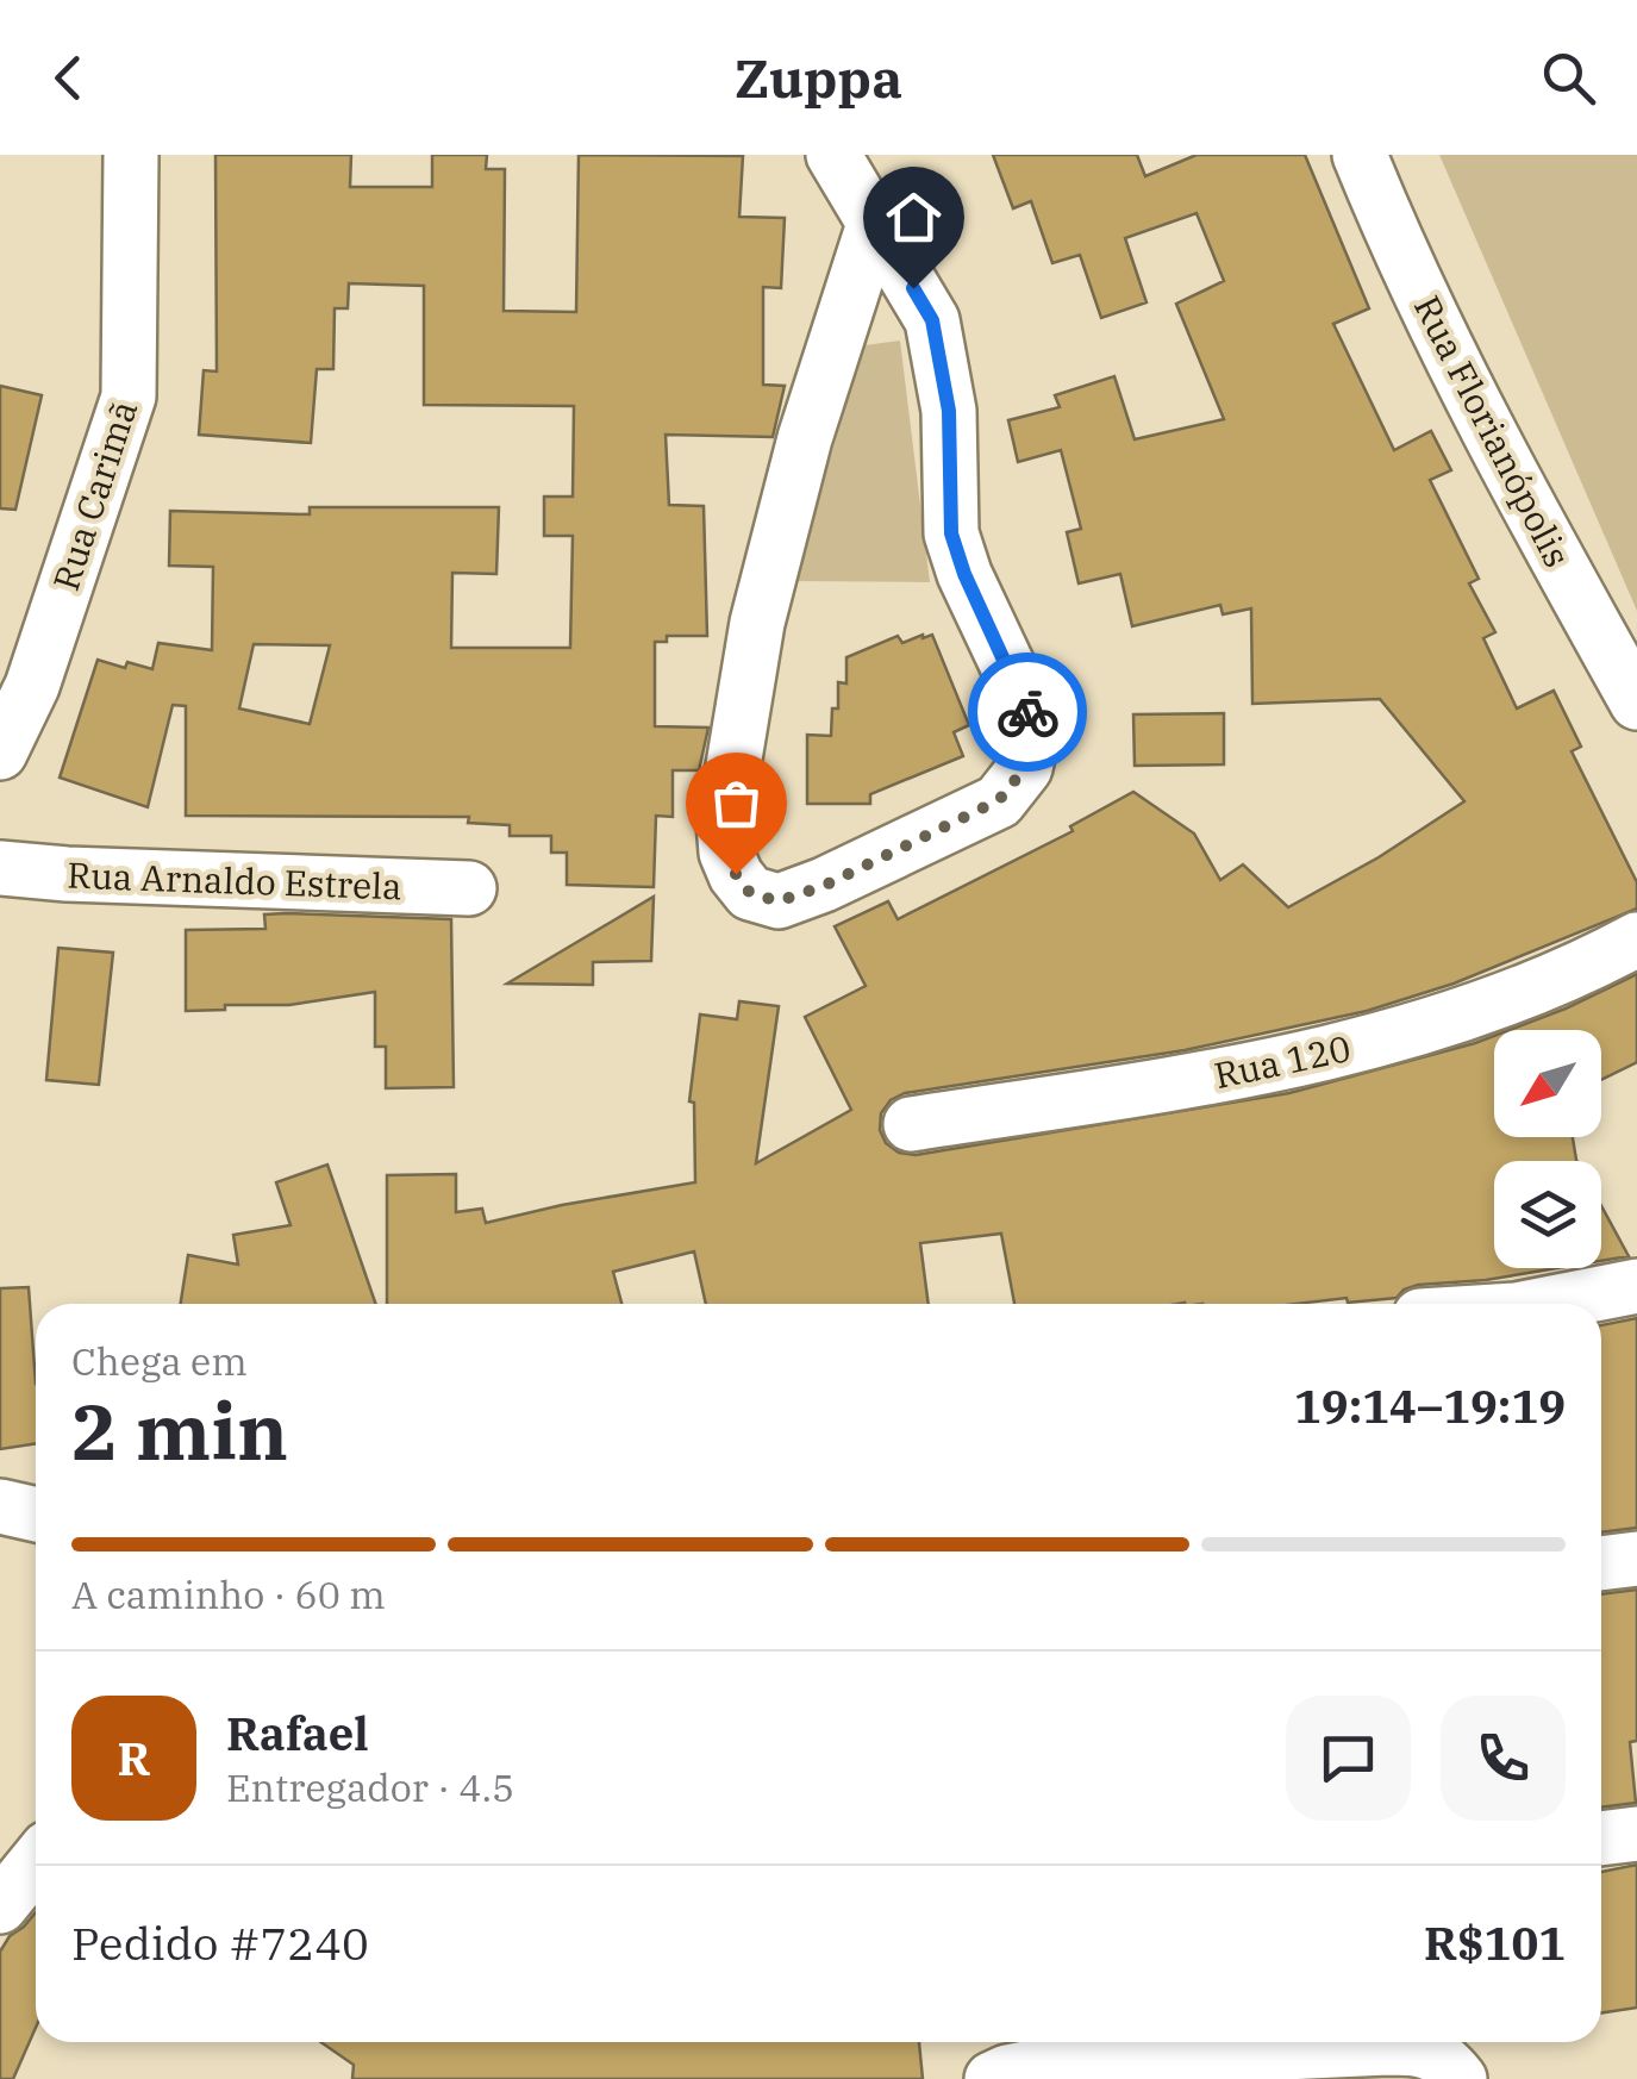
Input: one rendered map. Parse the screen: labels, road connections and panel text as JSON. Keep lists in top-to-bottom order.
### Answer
{
  "streets": {
    "street": [
      "Rua Florianópolis",
      "Rua Carimã",
      "Rua Arnaldo Estrela",
      "Rua 120"
    ]
  },
  "north": "bottom left",
  "page": {
    "header": "Zuppa",
    "heading": ["2 min", "Chega em", "19:14–19:19"],
    "panel": [
      "Rafael",
      "Entregador · 4.5",
      "Pedido #7240",
      "R$101"
    ],
    "bar": "A caminho · 60 m",
    "round": "R"
  }
}
